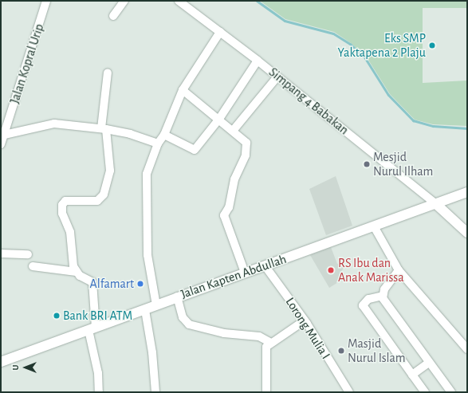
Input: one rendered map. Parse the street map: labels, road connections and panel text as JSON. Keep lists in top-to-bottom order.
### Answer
{
  "streets": {
    "main road": ["Jalan Kapten Abdullah"],
    "street": ["Jalan Kopral Urip", "Simpang 4 Babakan", "Lorong Mulia I"]
  },
  "crossings": [
    ["Simpang 4 Babakan", "Jalan Kapten Abdullah"],
    ["Jalan Kapten Abdullah", "Lorong Mulia I"]
  ],
  "places": [
    "Eks SMP Yaktapena 2 Plaju",
    "Mesjid Nurul Ilham",
    "RS Ibu dan Anak Marissa",
    "Alfamart",
    "Bank BRI ATM",
    "Masjid Nurul Islam"
  ],
  "north": "left"
}
